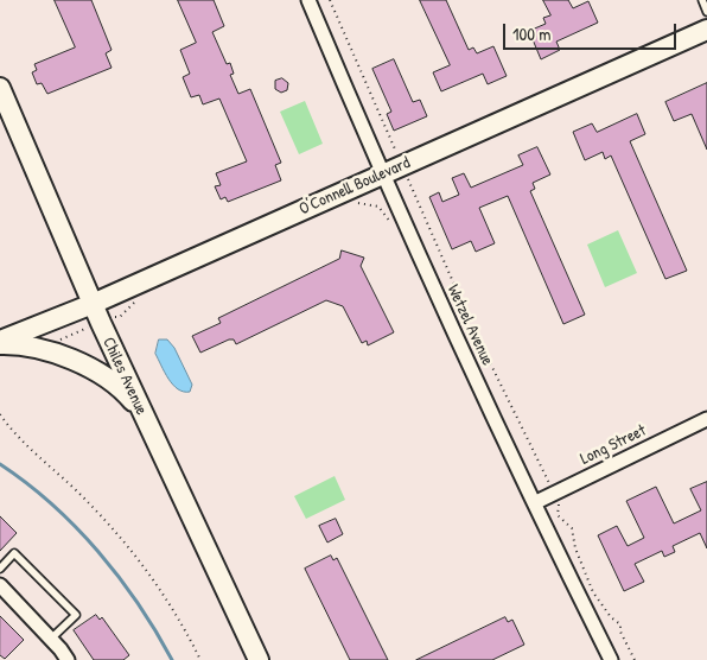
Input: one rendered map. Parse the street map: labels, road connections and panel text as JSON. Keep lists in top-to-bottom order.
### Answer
{
  "streets": {
    "street": [
      "O'Connell Boulevard",
      "Wetzel Avenue",
      "Chiles Avenue",
      "Long Street"
    ]
  },
  "crossings": [
    ["O'Connell Boulevard", "Wetzel Avenue"],
    ["O'Connell Boulevard", "Chiles Avenue"],
    ["Wetzel Avenue", "Long Street"]
  ],
  "scale_bar": "100 m"
}
